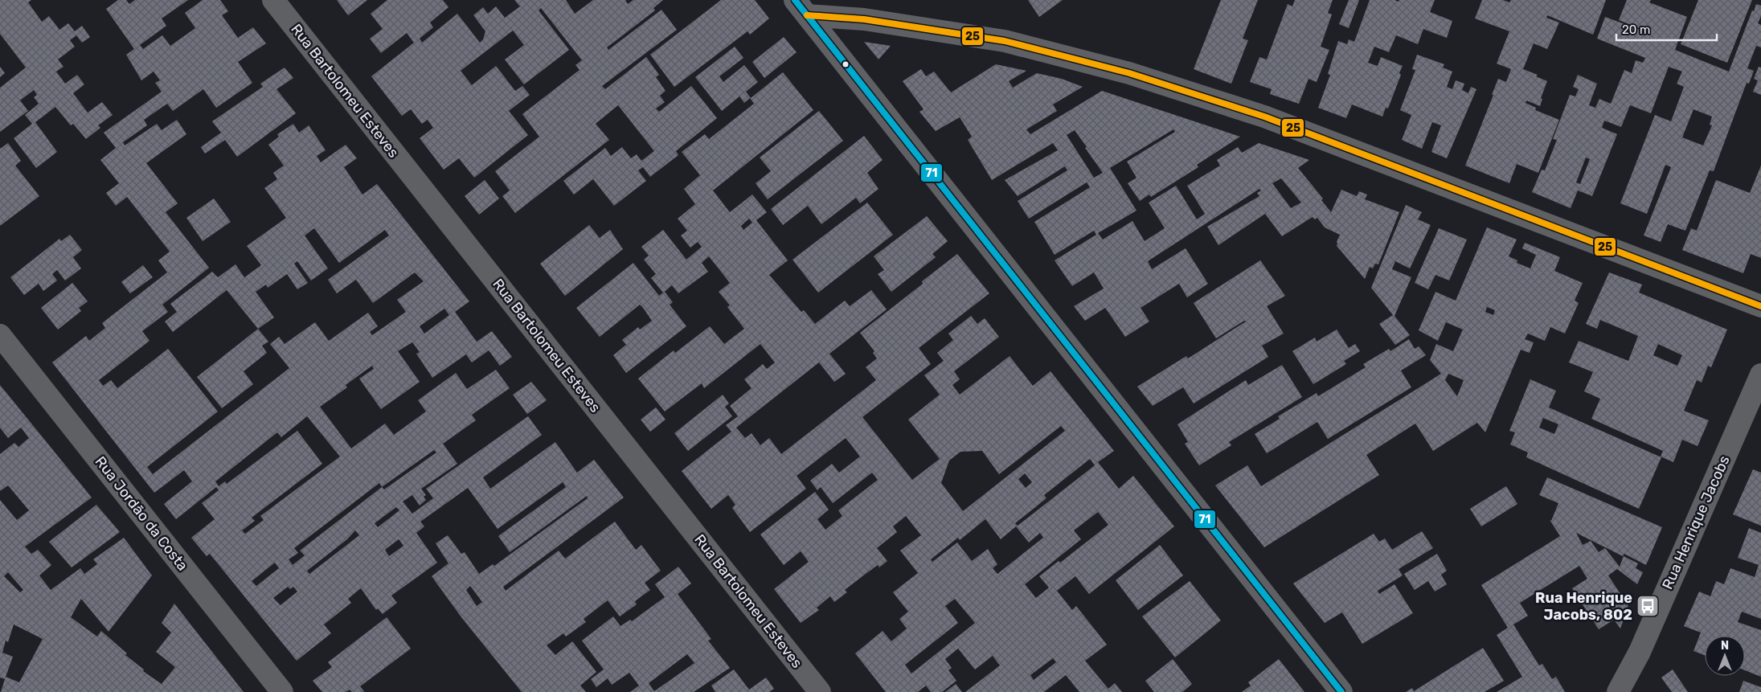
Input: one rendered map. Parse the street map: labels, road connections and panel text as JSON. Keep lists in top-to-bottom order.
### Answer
{
  "streets": {
    "street": ["Rua Bartolomeu Esteves", "Rua Jordão da Costa", "Rua Henrique Jacobs"]
  },
  "places": {
    "bus stop": ["Rua Henrique Jacobs, 802"]
  },
  "lines": ["transit line 71", "transit line 25"],
  "scale_bar": "20 m",
  "north": "top"
}
